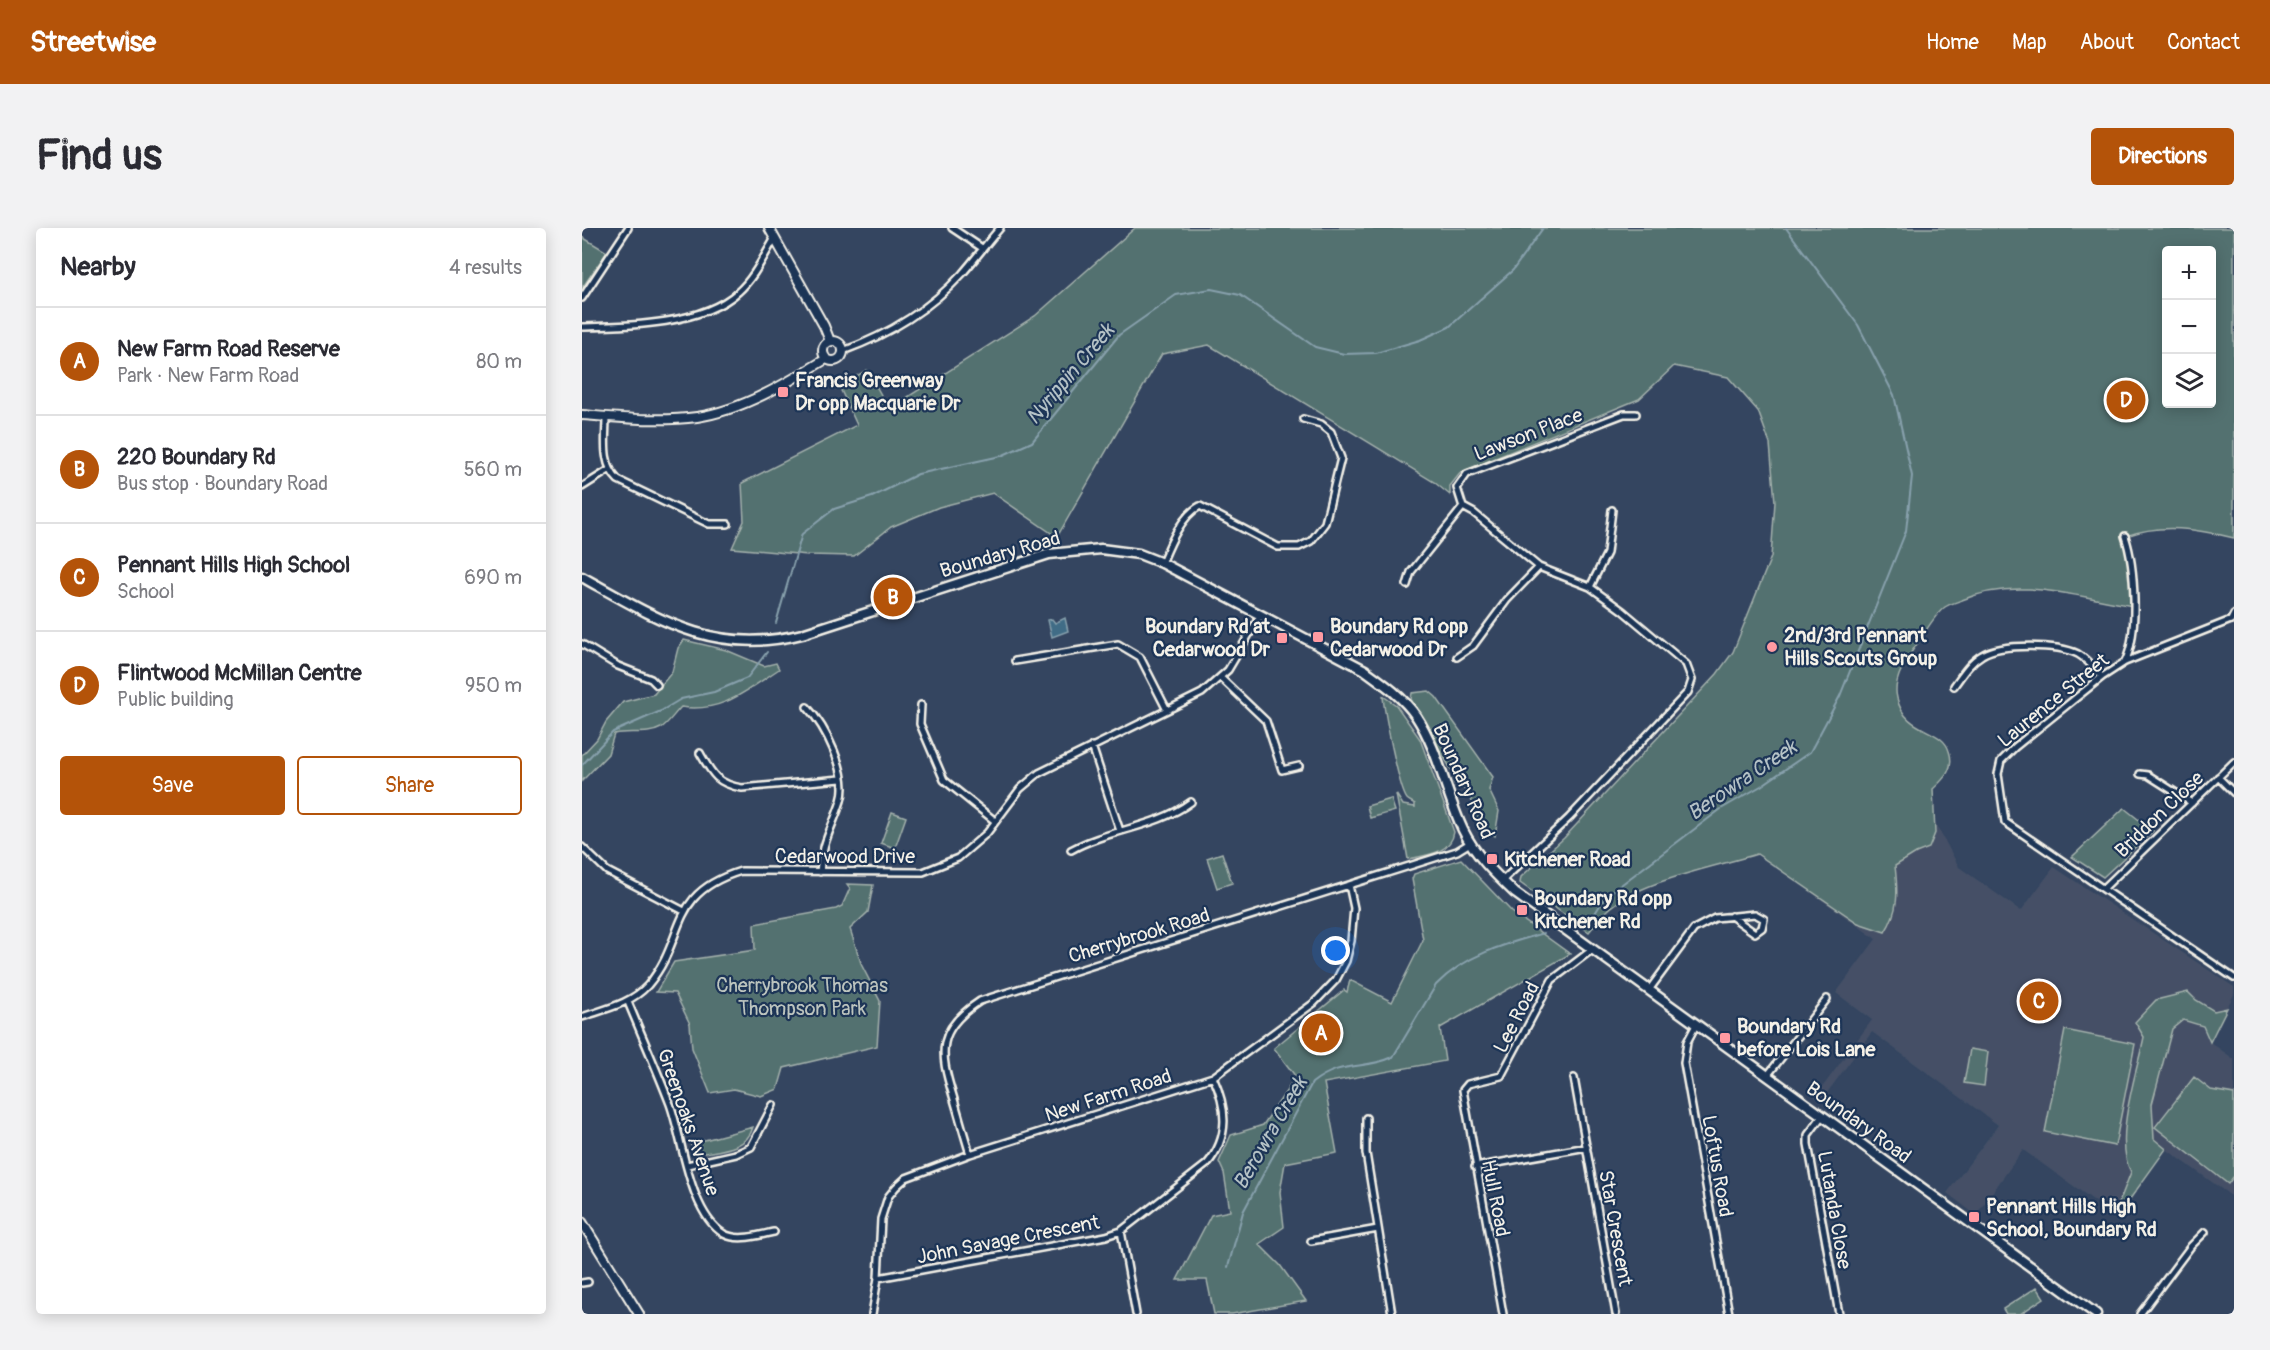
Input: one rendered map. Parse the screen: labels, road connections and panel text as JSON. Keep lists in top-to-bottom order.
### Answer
{
  "streets": {
    "main road": ["Boundary Road"],
    "street": [
      "Lawson Place",
      "Laurence Street",
      "Briddon Close",
      "Cedarwood Drive",
      "Cherrybrook Road",
      "Lee Road",
      "New Farm Road",
      "Greenoaks Avenue",
      "Loftus Road",
      "Hull Road",
      "Lutanda Close",
      "Star Crescent",
      "John Savage Crescent"
    ]
  },
  "crossings": [
    ["Boundary Road", "Cedarwood Drive"],
    ["Boundary Road", "Cherrybrook Road"],
    ["Boundary Road", "Lee Road"],
    ["Boundary Road", "Loftus Road"],
    ["Boundary Road", "Lutanda Close"],
    ["Laurence Street", "Briddon Close"],
    ["Cedarwood Drive", "Greenoaks Avenue"],
    ["Cherrybrook Road", "New Farm Road"],
    ["Lee Road", "Hull Road"],
    ["New Farm Road", "John Savage Crescent"]
  ],
  "water": ["Nyrippin Creek", "Berowra Creek"],
  "parks": ["Cherrybrook Thomas Thompson Park"],
  "places": {
    "transit": [
      "Francis Greenway Dr opp Macquarie Dr",
      "Boundary Rd opp Cedarwood Dr",
      "Boundary Rd at Cedarwood Dr",
      "Kitchener Road",
      "Boundary Rd opp Kitchener Rd",
      "Boundary Rd before Lois Lane",
      "Pennant Hills High School, Boundary Rd"
    ],
    "other": ["2nd/3rd Pennant Hills Scouts Group"]
  },
  "page": {
    "header": "Streetwise",
    "nav": [
      "Home",
      "Map",
      "About",
      "Contact"
    ],
    "buttons": [
      "Directions",
      ["Save", "Share"]
    ],
    "title": "Find us",
    "heading": ["Nearby", "4 results"],
    "map_buttons": ["+", "−"],
    "list": [
      {
        "mark": "A",
        "name": "New Farm Road Reserve",
        "note": "Park · New Farm Road",
        "value": "80 m"
      },
      {
        "mark": "B",
        "name": "220 Boundary Rd",
        "note": "Bus stop · Boundary Road",
        "value": "560 m"
      },
      {
        "mark": "C",
        "name": "Pennant Hills High School",
        "note": "School",
        "value": "690 m"
      },
      {
        "mark": "D",
        "name": "Flintwood McMillan Centre",
        "note": "Public building",
        "value": "950 m"
      }
    ],
    "pins": [
      "D",
      "B",
      "C",
      "A"
    ]
  }
}
